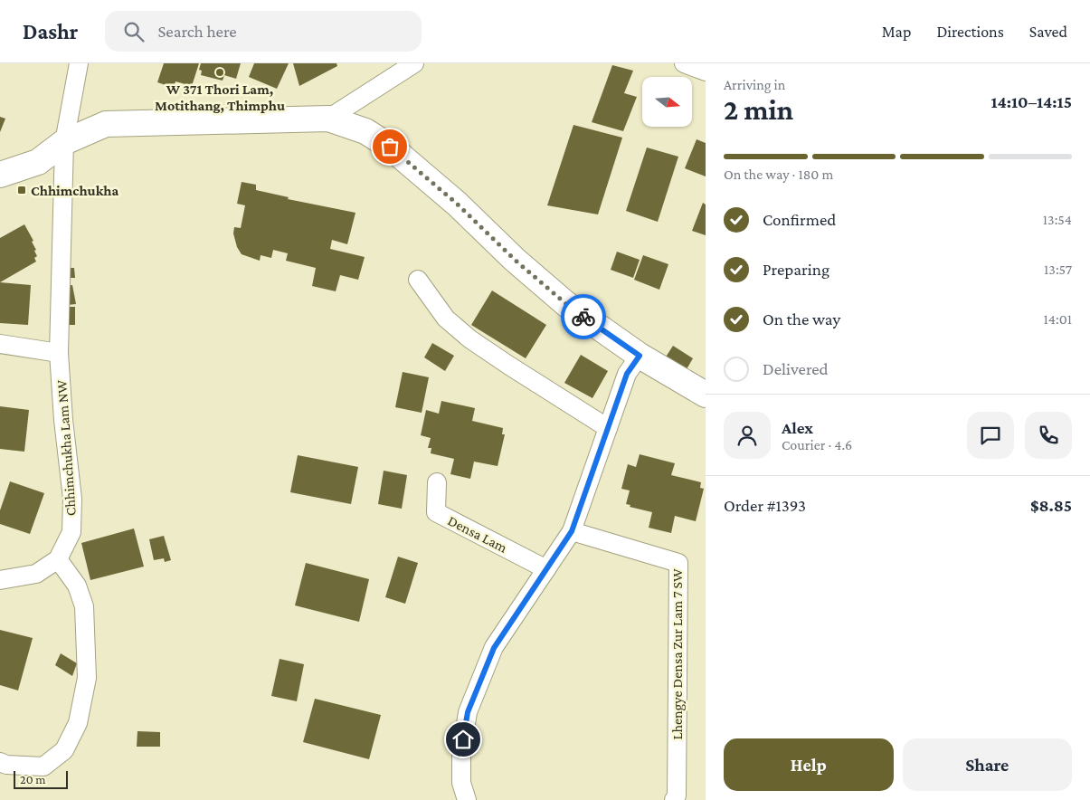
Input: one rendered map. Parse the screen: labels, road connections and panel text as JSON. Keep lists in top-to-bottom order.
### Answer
{
  "streets": {
    "street": ["Chhimchukha Lam NW", "Densa Lam", "Lhengye Densa Zur Lam 7 SW"]
  },
  "places": {
    "other": ["W 371 Thori Lam, Motithang, Thimphu"],
    "transit": ["Chhimchukha"]
  },
  "scale_bar": "20 m",
  "north": "right",
  "page": {
    "header": "Dashr",
    "search": "Search here",
    "nav": ["Map", "Directions", "Saved"],
    "heading": ["2 min", "Arriving in", "14:10–14:15"],
    "panel": [
      "Alex",
      "Courier · 4.6",
      "Order #1393",
      "$8.85"
    ],
    "bar": "On the way · 180 m",
    "list": [
      ["Confirmed", "13:54"],
      ["Preparing", "13:57"],
      ["On the way", "14:01"],
      "Delivered"
    ],
    "buttons": ["Help", "Share"],
    "scale": "20 m"
  }
}
